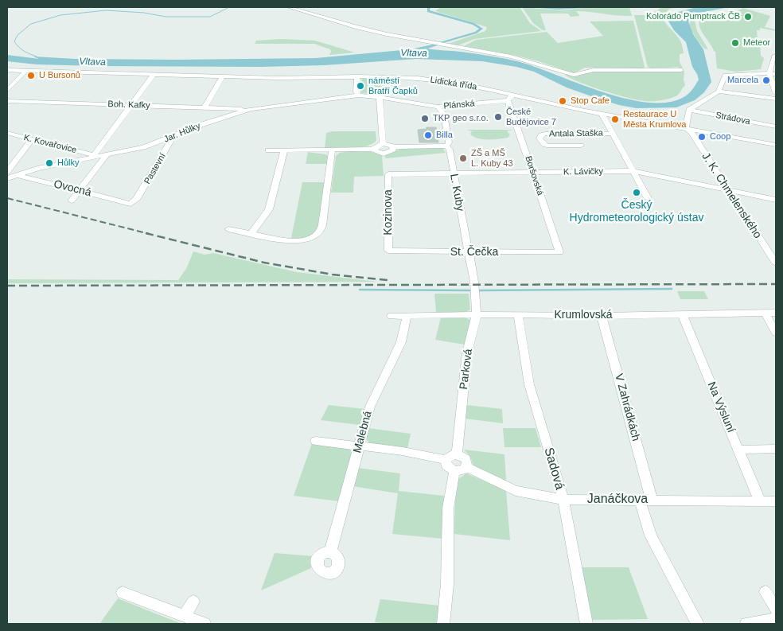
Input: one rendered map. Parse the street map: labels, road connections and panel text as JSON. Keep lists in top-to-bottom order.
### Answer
{
  "streets": {
    "street": [
      "Lidická třída",
      "Boh. Kafky",
      "Plánská",
      "Strádova",
      "Jar. Hůlky",
      "Antala Staška",
      "K. Kovařovice",
      "Pastevní",
      "K. Lávičky",
      "Boršovská",
      "Ovocná",
      "L. Kuby",
      "J. K. Chmelenského",
      "Kozinova",
      "St. Čečka",
      "Krumlovská",
      "Parková",
      "V Zahrádkách",
      "Na Výsluní",
      "Malebná",
      "Sadová",
      "Janáčkova"
    ]
  },
  "crossings": [
    ["Lidická třída", "Antala Staška"],
    ["Lidická třída", "J. K. Chmelenského"],
    ["Boh. Kafky", "Jar. Hůlky"],
    ["Plánská", "Jar. Hůlky"],
    ["Plánská", "Boršovská"],
    ["Plánská", "L. Kuby"],
    ["Jar. Hůlky", "K. Kovařovice"],
    ["Jar. Hůlky", "Pastevní"],
    ["Jar. Hůlky", "Ovocná"],
    ["Antala Staška", "K. Lávičky"],
    ["Antala Staška", "Boršovská"],
    ["Pastevní", "Ovocná"],
    ["K. Lávičky", "Boršovská"],
    ["K. Lávičky", "L. Kuby"],
    ["K. Lávičky", "J. K. Chmelenského"],
    ["K. Lávičky", "Kozinova"],
    ["Boršovská", "St. Čečka"],
    ["L. Kuby", "St. Čečka"],
    ["L. Kuby", "Parková"],
    ["Kozinova", "St. Čečka"],
    ["Krumlovská", "Parková"],
    ["Krumlovská", "V Zahrádkách"],
    ["Krumlovská", "Na Výsluní"],
    ["Krumlovská", "Malebná"],
    ["Krumlovská", "Sadová"],
    ["Parková", "Janáčkova"],
    ["V Zahrádkách", "Janáčkova"],
    ["Na Výsluní", "Janáčkova"],
    ["Sadová", "Janáčkova"]
  ],
  "water": ["Vltava"],
  "places": [
    "Kolorádo Pumptrack ČB",
    "Meteor",
    "U Bursonů",
    "Marcela",
    "náměstí Bratří Čapků",
    "Stop Cafe",
    "České Budějovice 7",
    "TKP geo s.r.o.",
    "Restaurace U Města Krumlova",
    "Billa",
    "Coop",
    "ZŠ a MŠ L. Kuby 43",
    "Hůlky",
    "Český Hydrometeorologický ústav"
  ]
}
